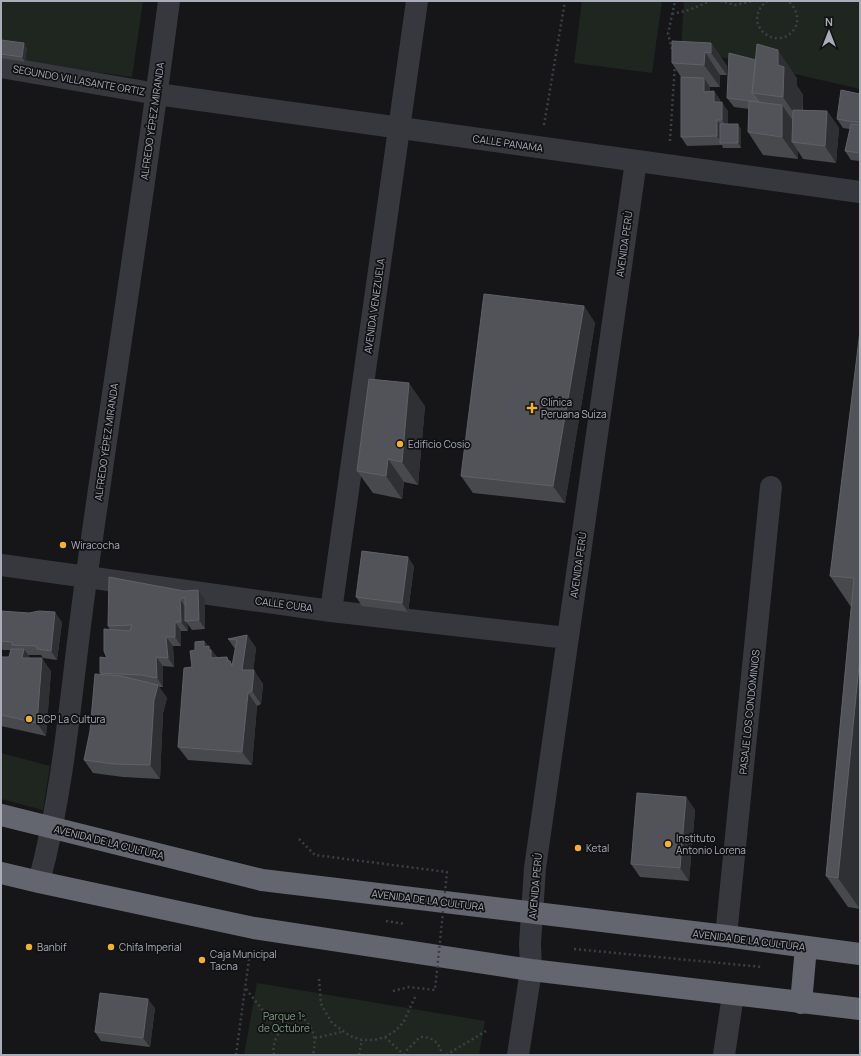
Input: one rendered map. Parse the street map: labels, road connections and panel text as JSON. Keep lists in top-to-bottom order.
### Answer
{
  "streets": {
    "highway": ["AVENIDA DE LA CULTURA"],
    "street": [
      "SEGUNDO VILLASANTE ORTIZ",
      "ALFREDO YÉPEZ MIRANDA",
      "CALLE PANAMA",
      "AVENIDA PERÚ",
      "AVENIDA VENEZUELA",
      "CALLE CUBA",
      "PASAJE LOS CONDOMINIOS"
    ]
  },
  "crossings": [
    ["SEGUNDO VILLASANTE ORTIZ", "ALFREDO YÉPEZ MIRANDA"],
    ["SEGUNDO VILLASANTE ORTIZ", "CALLE PANAMA"],
    ["ALFREDO YÉPEZ MIRANDA", "CALLE PANAMA"],
    ["ALFREDO YÉPEZ MIRANDA", "CALLE CUBA"],
    ["ALFREDO YÉPEZ MIRANDA", "AVENIDA DE LA CULTURA"],
    ["CALLE PANAMA", "AVENIDA PERÚ"],
    ["CALLE PANAMA", "AVENIDA VENEZUELA"],
    ["AVENIDA PERÚ", "CALLE CUBA"],
    ["AVENIDA PERÚ", "AVENIDA DE LA CULTURA"],
    ["AVENIDA VENEZUELA", "CALLE CUBA"],
    ["PASAJE LOS CONDOMINIOS", "AVENIDA DE LA CULTURA"]
  ],
  "parks": ["Parque 1º de Octubre"],
  "places": {
    "health": ["Clínica Peruana Suiza"],
    "other": [
      "Edificio Cosio",
      "Wiracocha",
      "BCP La Cultura",
      "Instituto Antonio Lorena",
      "Ketal",
      "Banbif",
      "Chifa Imperial",
      "Caja Municipal Tacna"
    ]
  },
  "north": "top"
}
